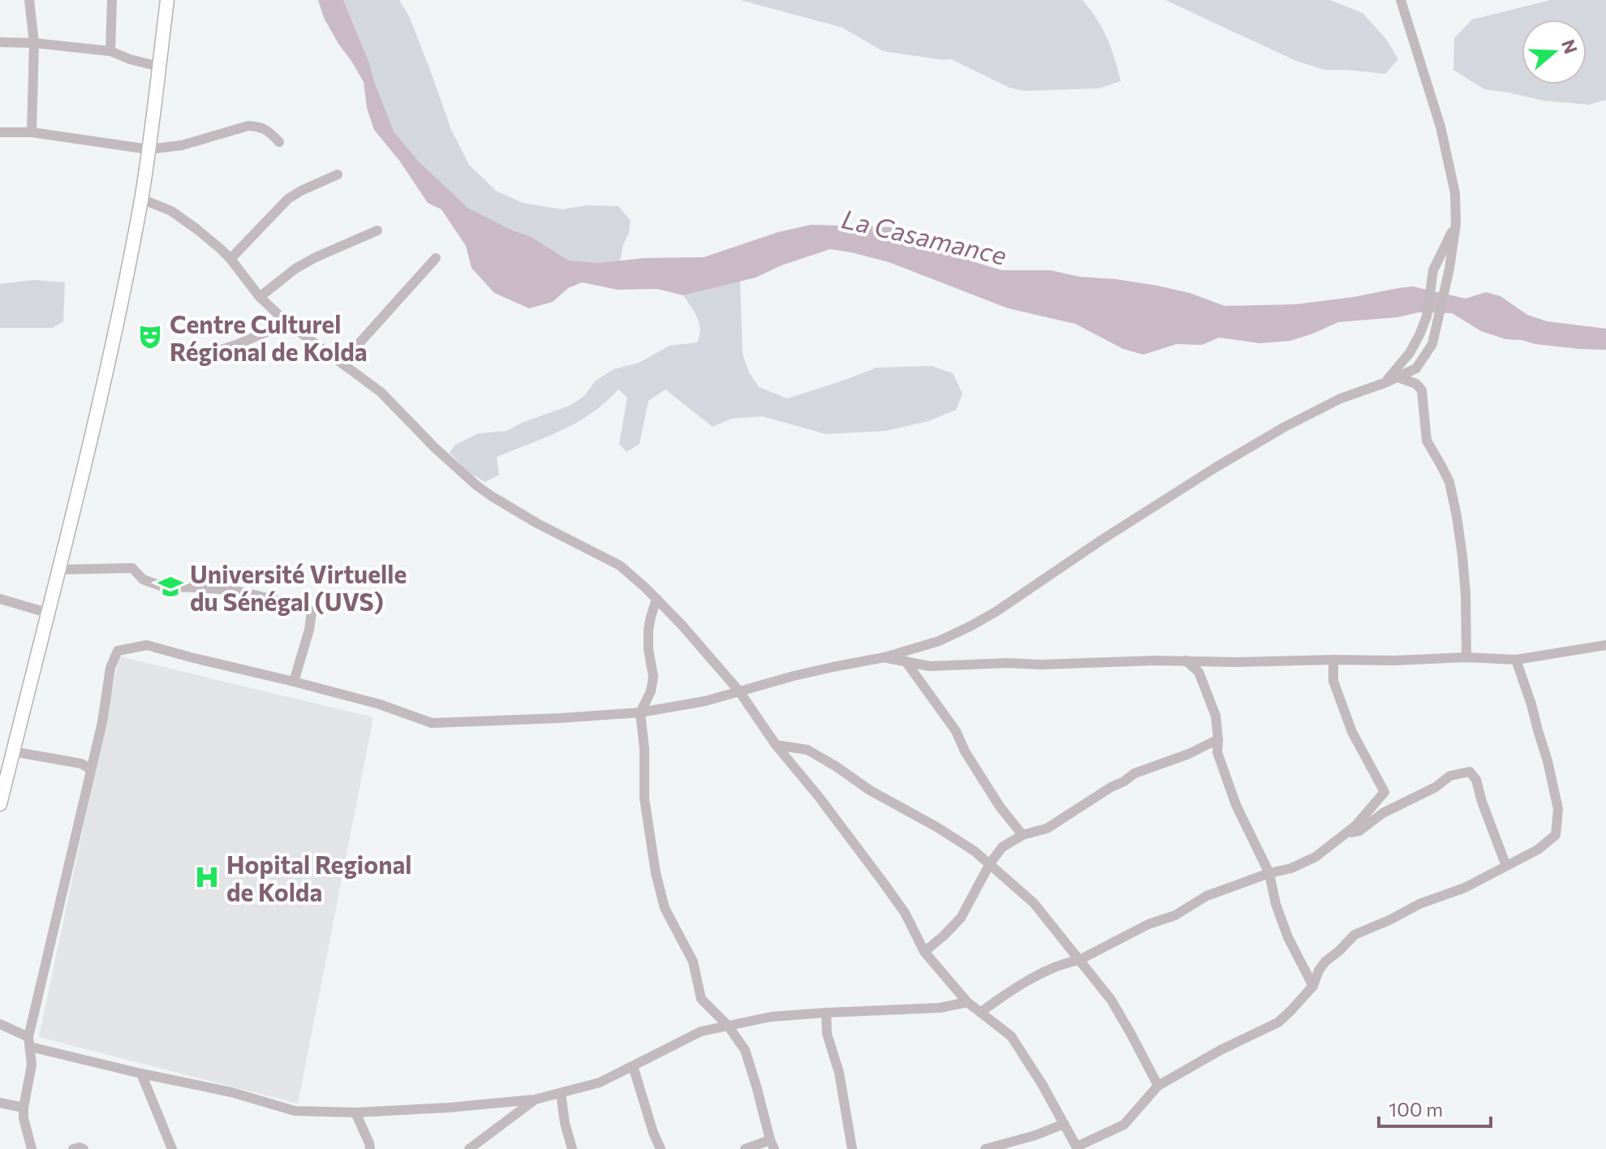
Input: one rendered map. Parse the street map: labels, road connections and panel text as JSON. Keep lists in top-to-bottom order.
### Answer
{
  "water": ["La Casamance"],
  "places": {
    "theatre": ["Centre Culturel Régional de Kolda"],
    "school or university": ["Université Virtuelle du Sénégal (UVS)"],
    "hospital": ["Hopital Regional de Kolda"]
  },
  "scale_bar": "100 m",
  "north": "right"
}
